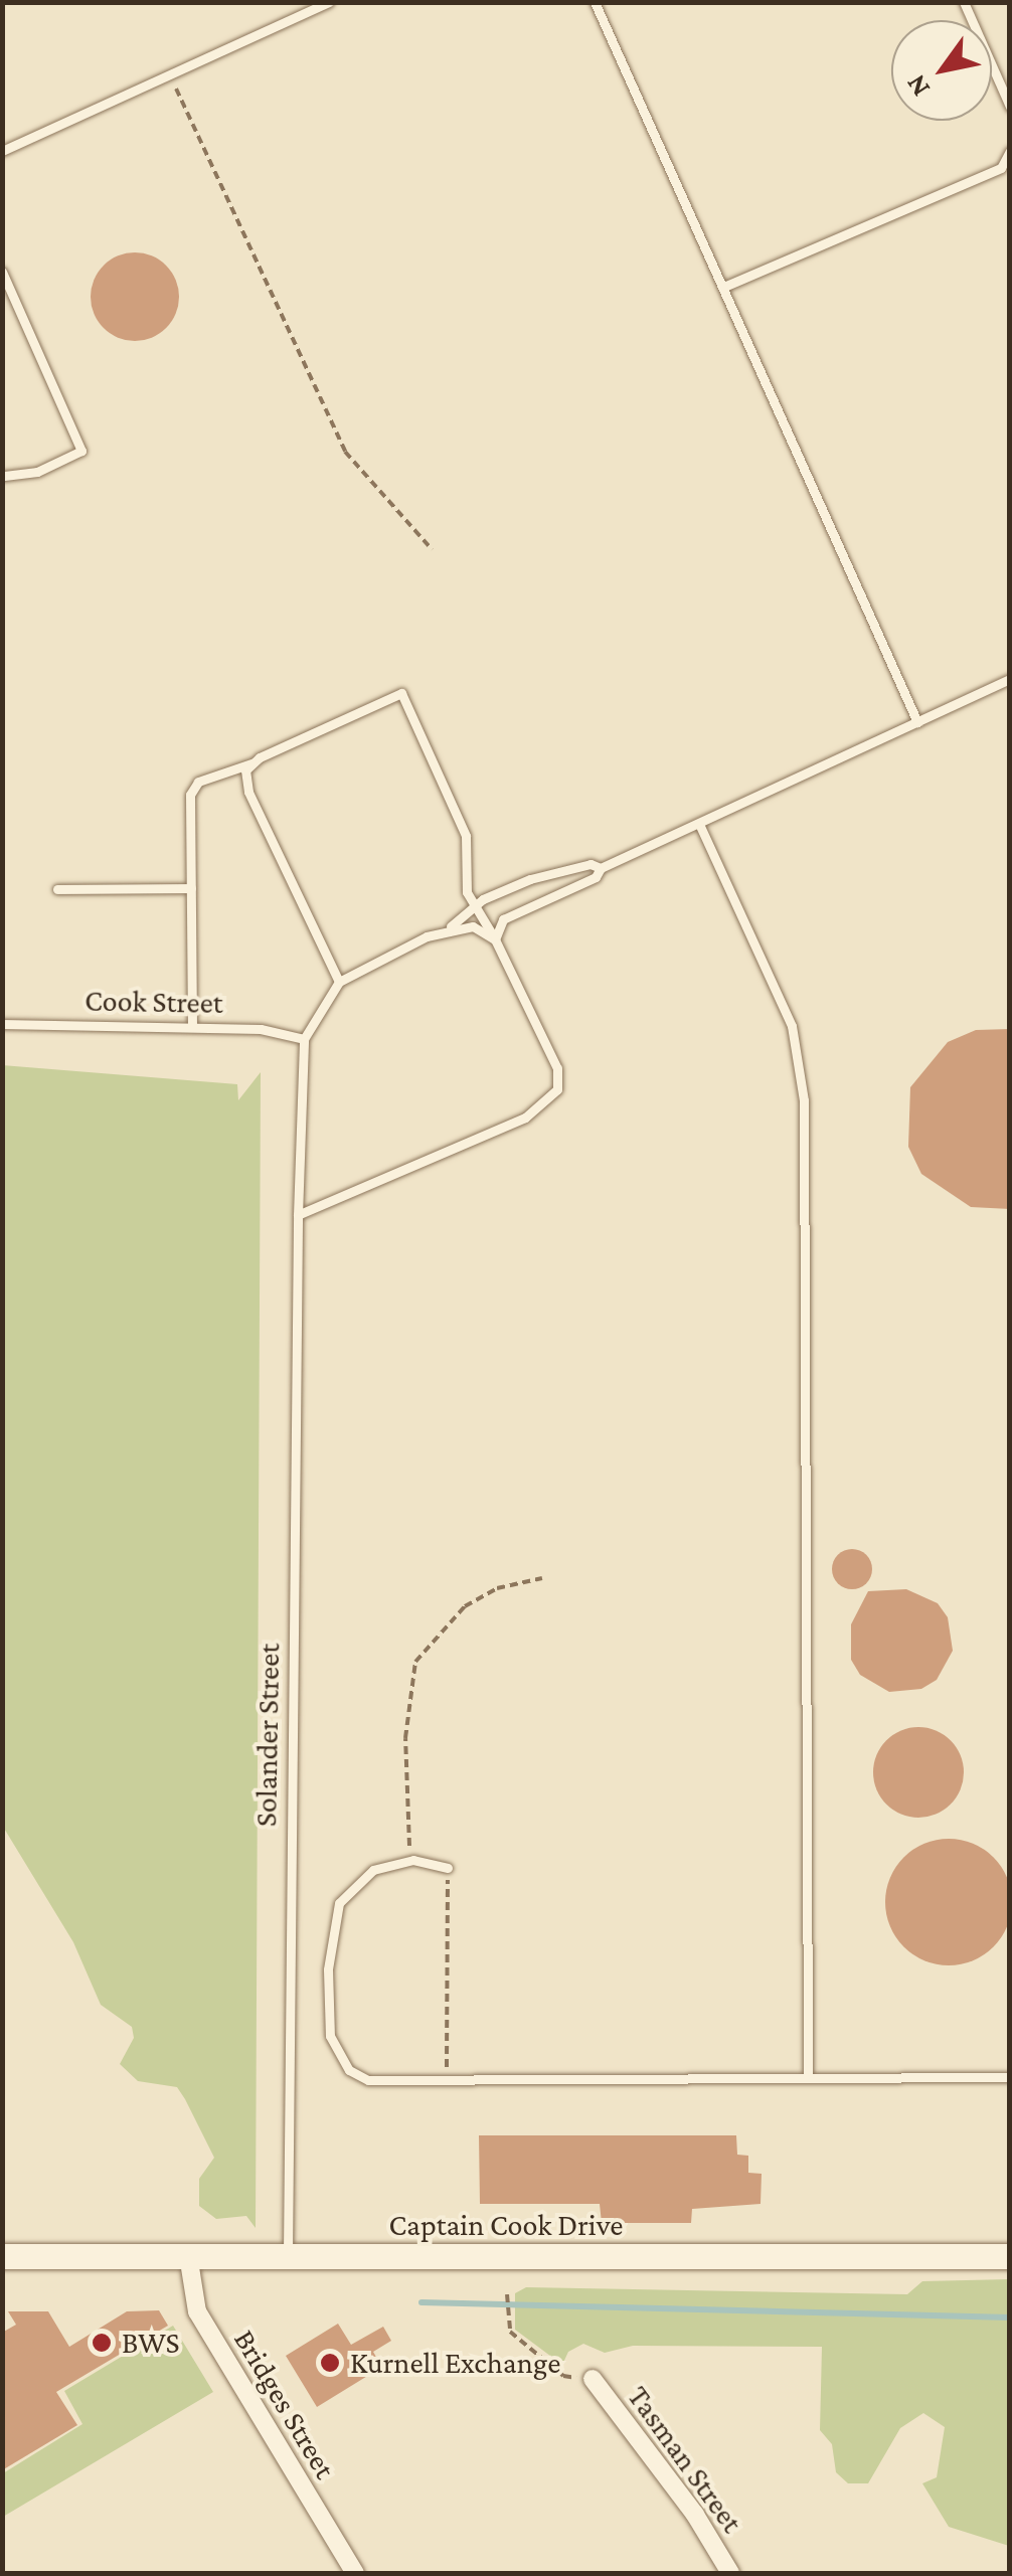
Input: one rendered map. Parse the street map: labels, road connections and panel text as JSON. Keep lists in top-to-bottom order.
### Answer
{
  "streets": {
    "main road": ["Captain Cook Drive"],
    "street": ["Bridges Street", "Tasman Street"],
    "lane": ["Cook Street", "Solander Street"]
  },
  "crossings": [
    ["Cook Street", "Solander Street"],
    ["Solander Street", "Captain Cook Drive"],
    ["Captain Cook Drive", "Bridges Street"]
  ],
  "places": ["BWS", "Kurnell Exchange"],
  "north": "bottom left"
}
